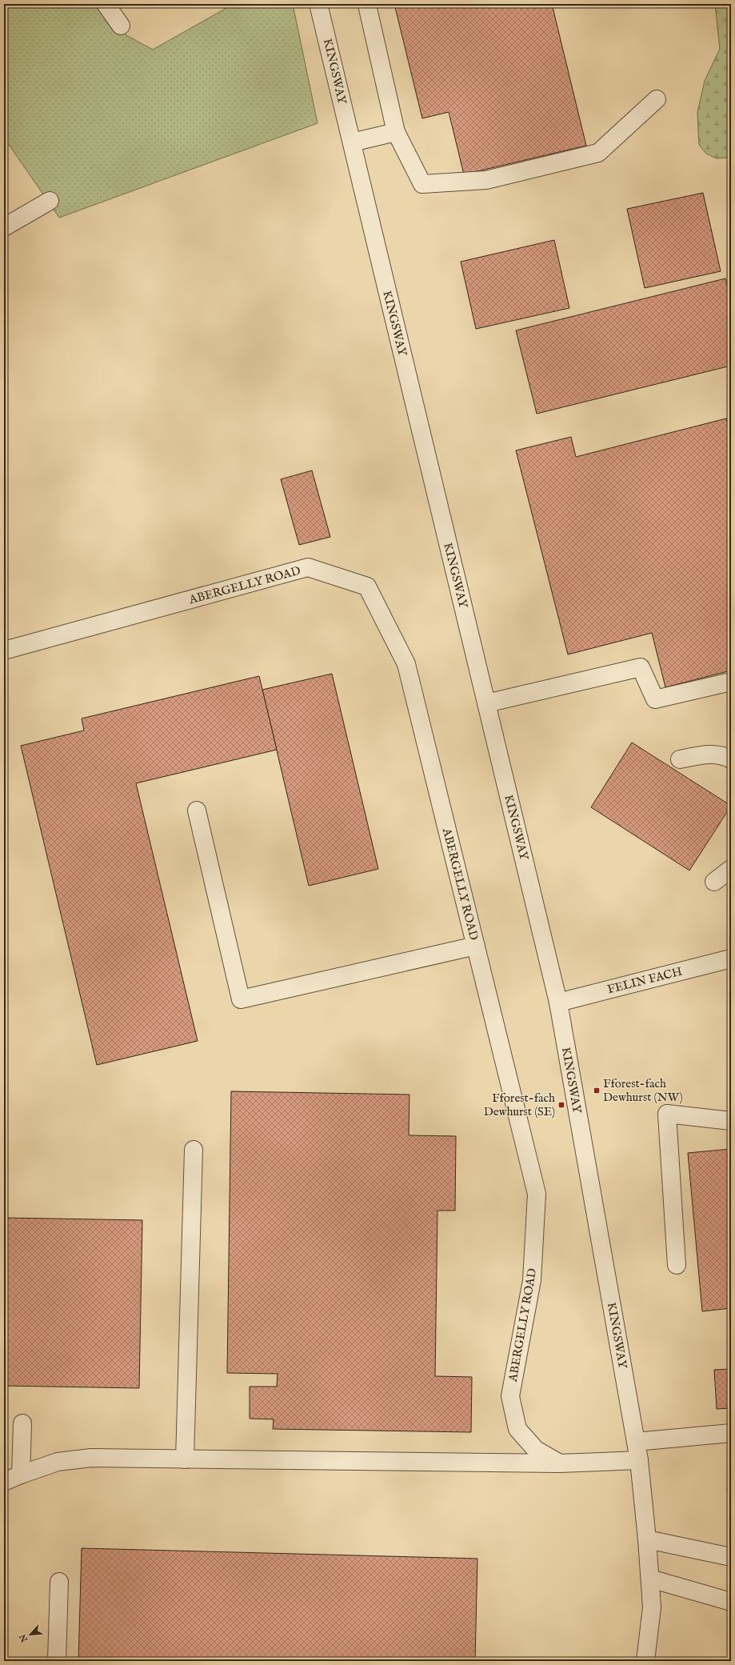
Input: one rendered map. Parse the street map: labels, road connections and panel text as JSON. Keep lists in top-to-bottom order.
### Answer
{
  "streets": {
    "street": ["KINGSWAY", "ABERGELLY ROAD", "FELIN FACH"]
  },
  "crossings": [
    ["KINGSWAY", "FELIN FACH"]
  ],
  "places": {
    "transit": ["Fforest-fach Dewhurst (NW)", "Fforest-fach Dewhurst (SE)"]
  },
  "north": "bottom left"
}
